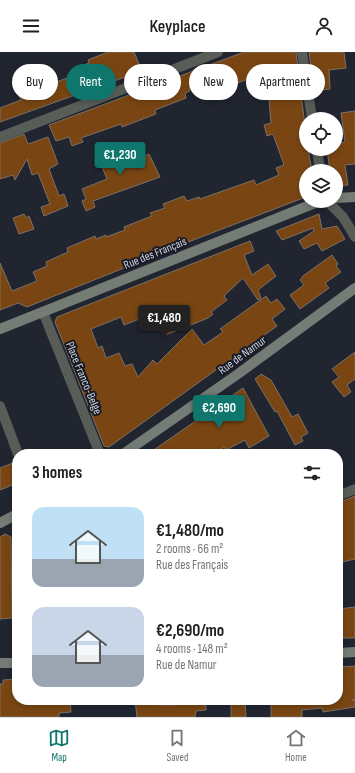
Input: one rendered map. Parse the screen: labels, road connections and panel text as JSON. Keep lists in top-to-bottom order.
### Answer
{
  "streets": {
    "main road": ["Rue des Français", "Rue de Namur"],
    "street": ["Place Franco-Belge"]
  },
  "crossings": [
    ["Rue des Français", "Place Franco-Belge"]
  ],
  "page": {
    "header": "Keyplace",
    "chip": [
      "Buy",
      "Rent",
      "Filters",
      "New",
      "Apartment"
    ],
    "price": ["€1,230", "€1,480", "€2,690"],
    "heading": "3 homes",
    "list": [
      {
        "name": "€1,480/mo",
        "note": "2 rooms · 66 m² · Rue des Français"
      },
      {
        "name": "€2,690/mo",
        "note": "4 rooms · 148 m² · Rue de Namur"
      }
    ],
    "tabs": ["Map", "Saved", "Home"]
  }
}
